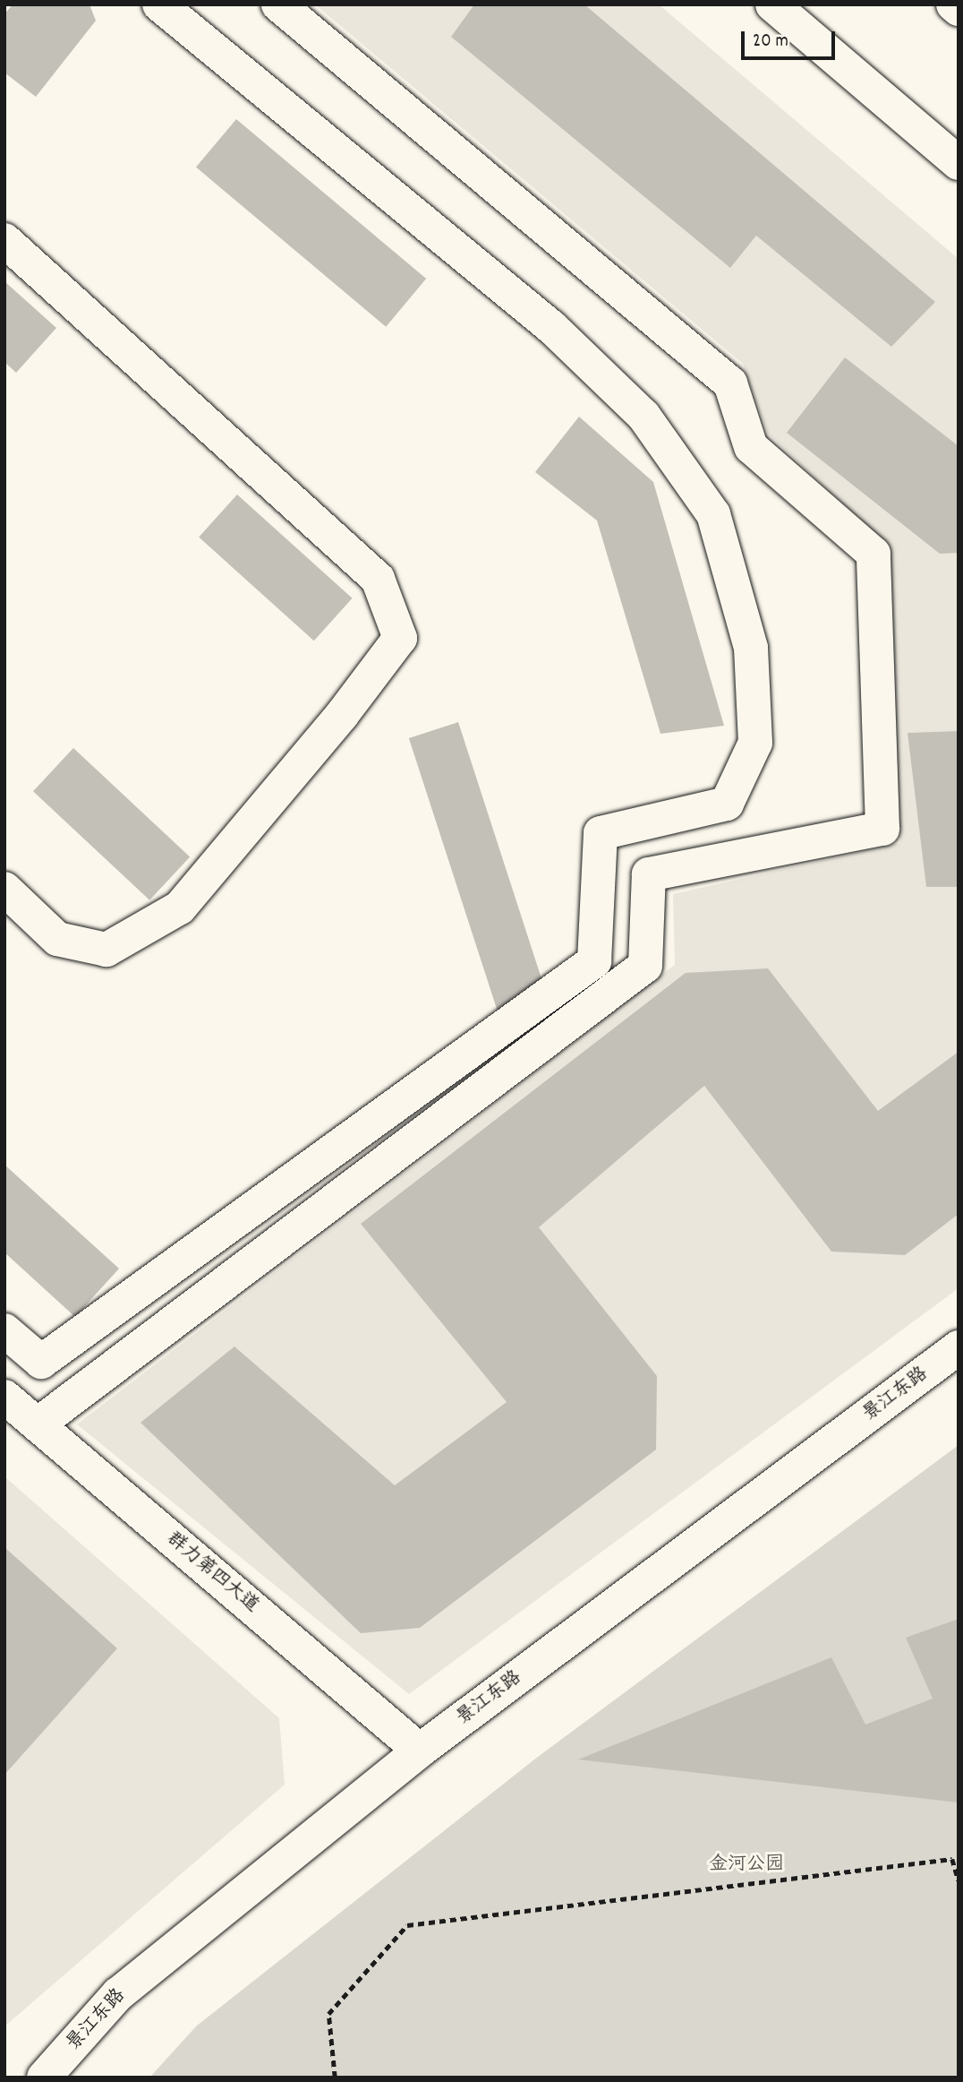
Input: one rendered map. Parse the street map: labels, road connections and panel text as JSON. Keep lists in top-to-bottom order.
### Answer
{
  "streets": {
    "street": ["景江东路", "群力第四大道"]
  },
  "crossings": [
    ["景江东路", "群力第四大道"]
  ],
  "parks": ["金河公园"],
  "scale_bar": "20 m"
}
